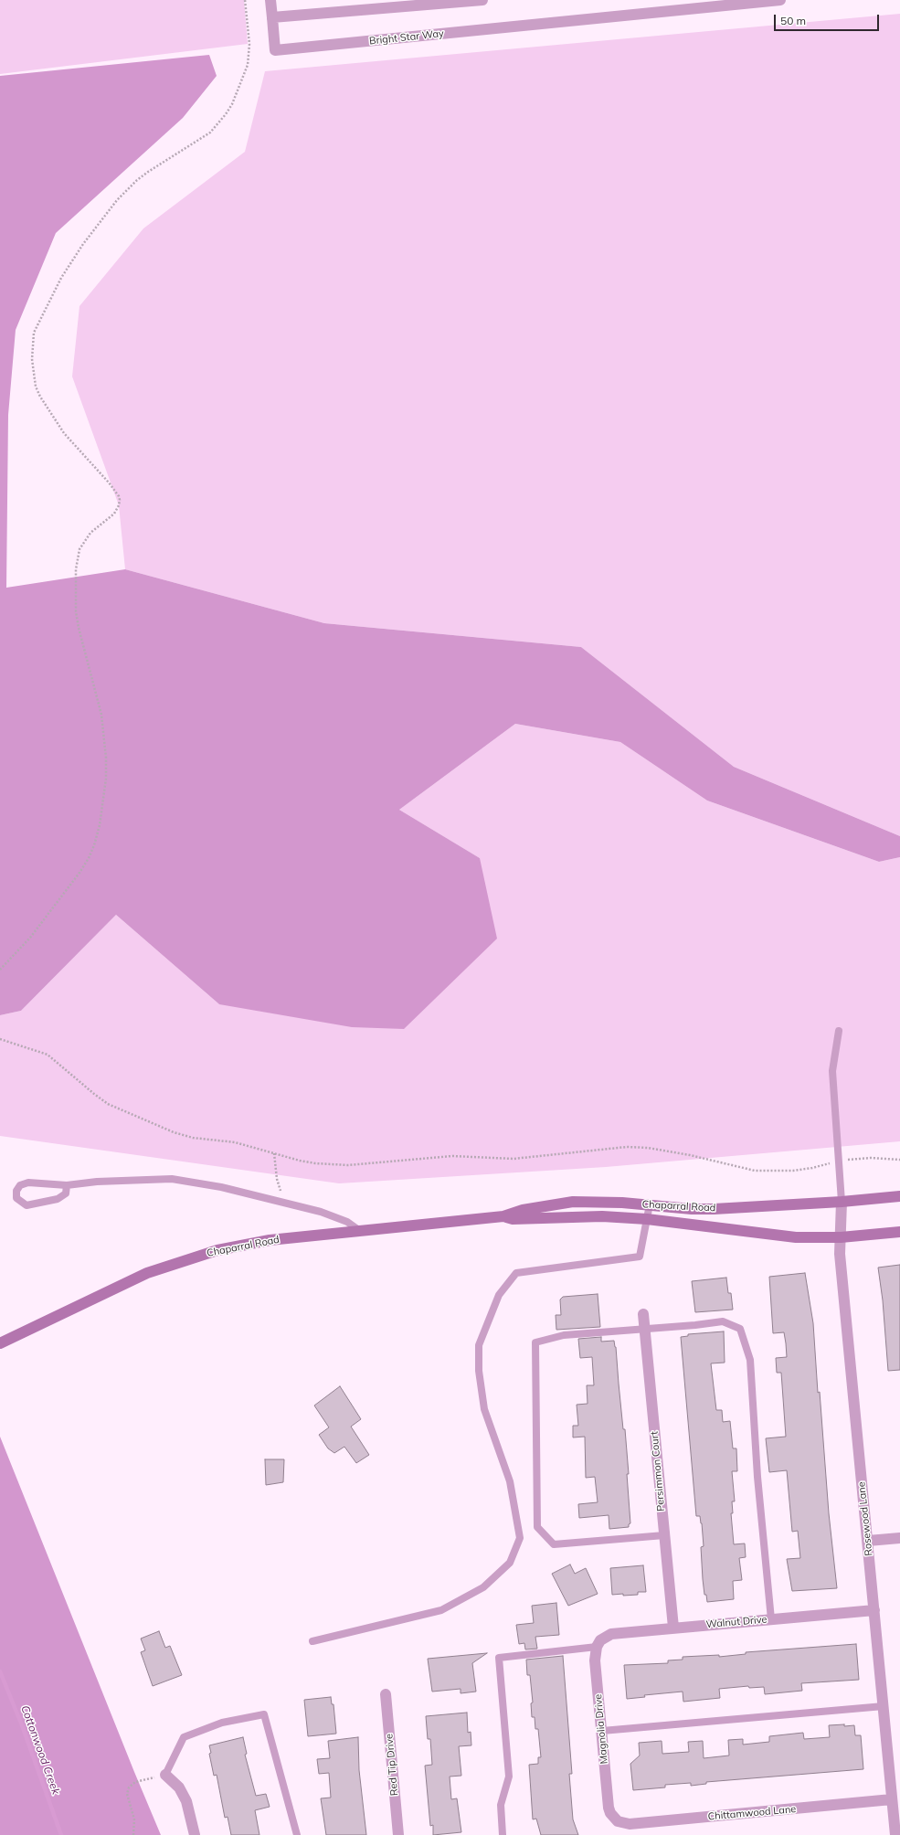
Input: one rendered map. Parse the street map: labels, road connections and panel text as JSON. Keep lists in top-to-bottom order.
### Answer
{
  "streets": {
    "main road": ["Chaparral Road"],
    "street": [
      "Bright Star Way",
      "Persimmon Court",
      "Rosewood Lane",
      "Walnut Drive",
      "Magnolia Drive",
      "Red Tip Drive",
      "Chittamwood Lane"
    ]
  },
  "crossings": [
    ["Chaparral Road", "Rosewood Lane"],
    ["Persimmon Court", "Walnut Drive"],
    ["Rosewood Lane", "Walnut Drive"],
    ["Rosewood Lane", "Chittamwood Lane"],
    ["Walnut Drive", "Magnolia Drive"],
    ["Magnolia Drive", "Chittamwood Lane"]
  ],
  "water": ["Cottonwood Creek"],
  "scale_bar": "50 m"
}
